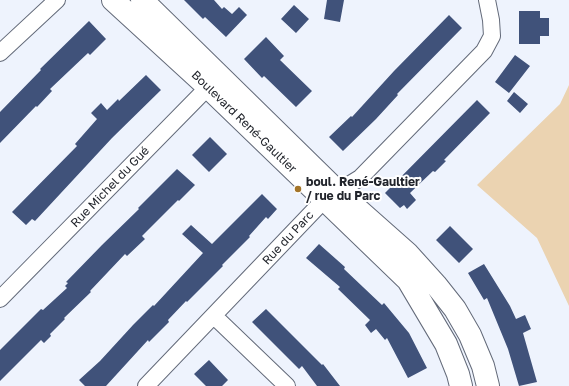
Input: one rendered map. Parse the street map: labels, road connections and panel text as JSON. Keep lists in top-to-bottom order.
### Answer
{
  "streets": {
    "street": ["Boulevard René-Gaultier", "Rue Michel du Gué", "Rue du Parc"]
  },
  "crossings": [
    ["Boulevard René-Gaultier", "Rue Michel du Gué"],
    ["Boulevard René-Gaultier", "Rue du Parc"]
  ],
  "places": ["boul. René-Gaultier / rue du Parc"]
}
